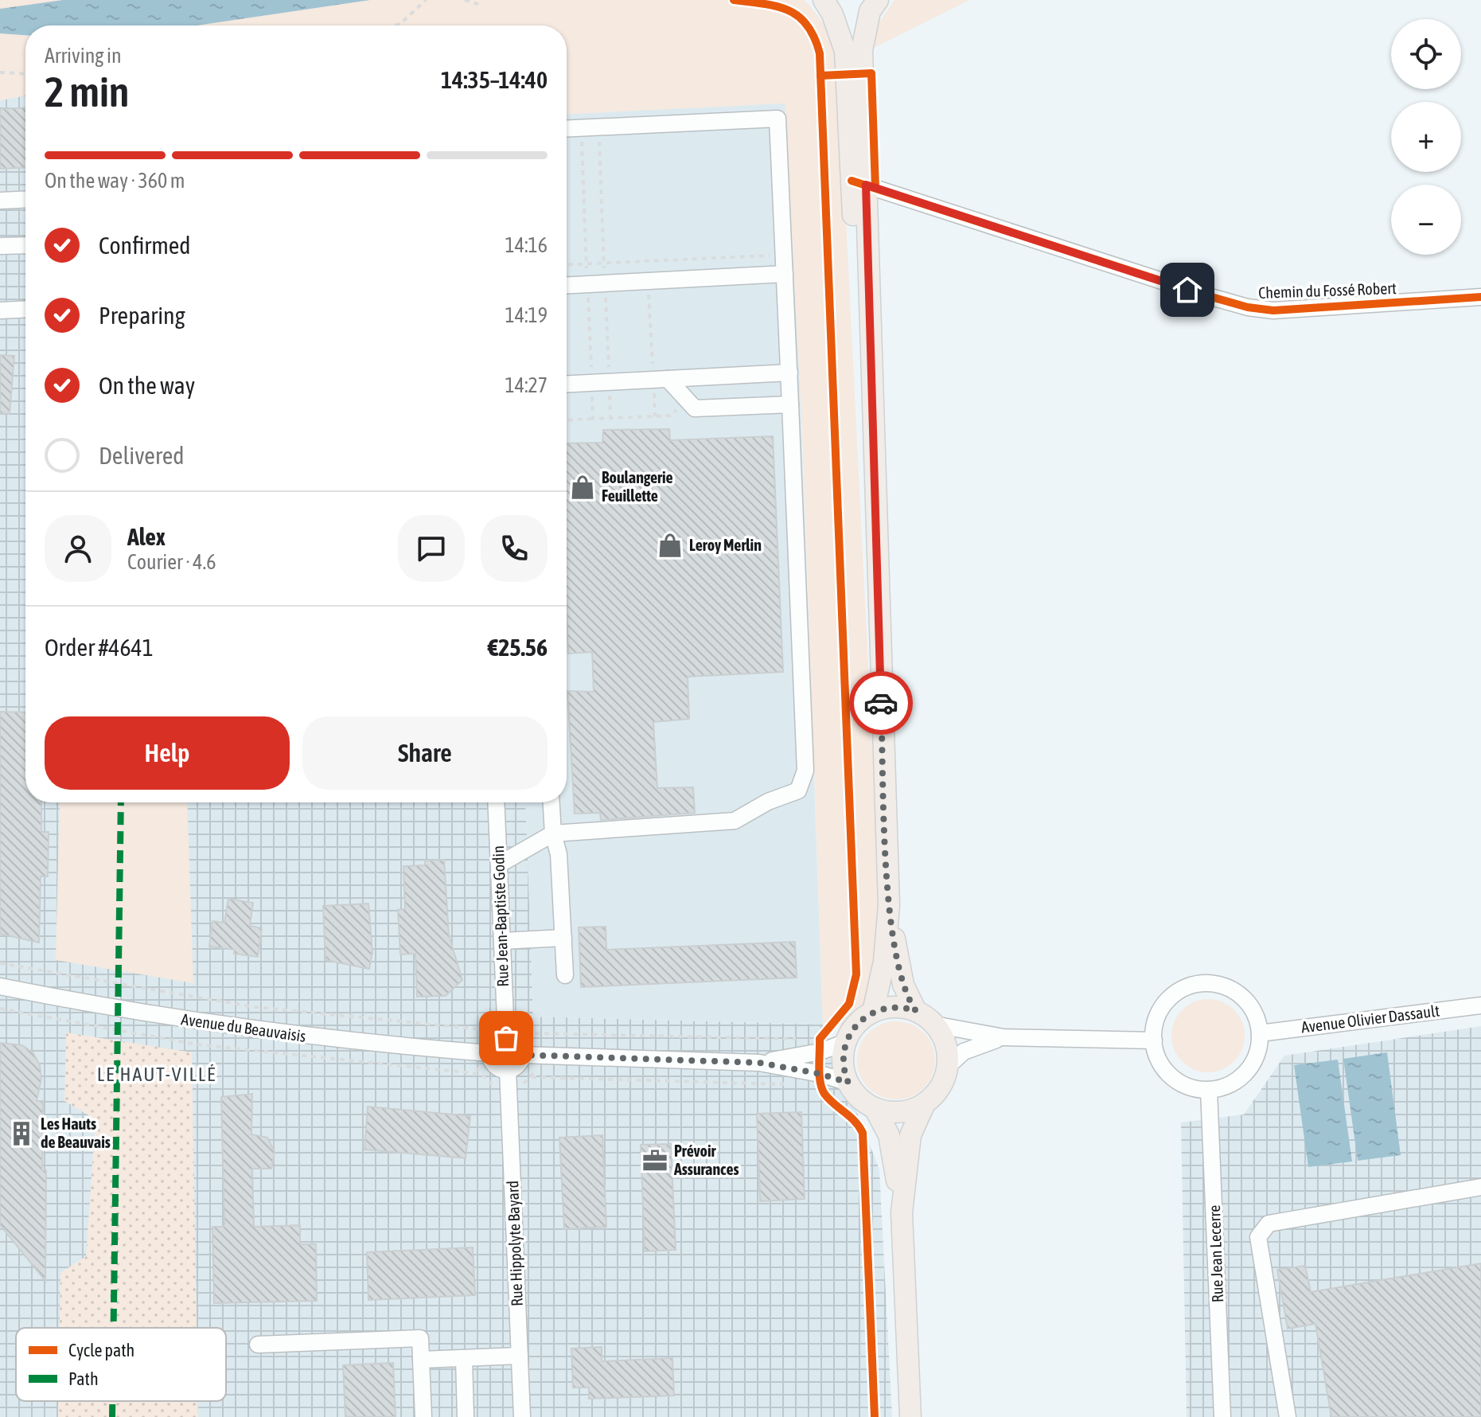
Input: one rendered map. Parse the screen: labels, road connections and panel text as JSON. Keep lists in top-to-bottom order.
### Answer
{
  "streets": {
    "street": [
      "Chemin du Fossé Robert",
      "Rue Jean-Baptiste Godin",
      "Avenue Olivier Dassault",
      "Avenue du Beauvaisis",
      "Rue Hippolyte Bayard",
      "Rue Jean Lecerre"
    ]
  },
  "crossings": [
    ["Rue Jean-Baptiste Godin", "Avenue du Beauvaisis"],
    ["Rue Jean-Baptiste Godin", "Rue Hippolyte Bayard"],
    ["Avenue Olivier Dassault", "Rue Jean Lecerre"],
    ["Avenue du Beauvaisis", "Rue Hippolyte Bayard"]
  ],
  "districts": ["LE HAUT-VILLÉ"],
  "places": {
    "shop": ["Boulangerie Feuillette", "Leroy Merlin"],
    "building": ["Les Hauts de Beauvais"],
    "office": ["Prévoir Assurances"]
  },
  "legend": ["Cycle path", "Path"],
  "page": {
    "map_buttons": ["+", "−"],
    "heading": ["2 min", "Arriving in", "14:35–14:40"],
    "panel": [
      "Alex",
      "Courier · 4.6",
      "Order #4641",
      "€25.56"
    ],
    "bar": "On the way · 360 m",
    "list": [
      ["Confirmed", "14:16"],
      ["Preparing", "14:19"],
      ["On the way", "14:27"],
      "Delivered"
    ],
    "buttons": ["Help", "Share"]
  }
}
